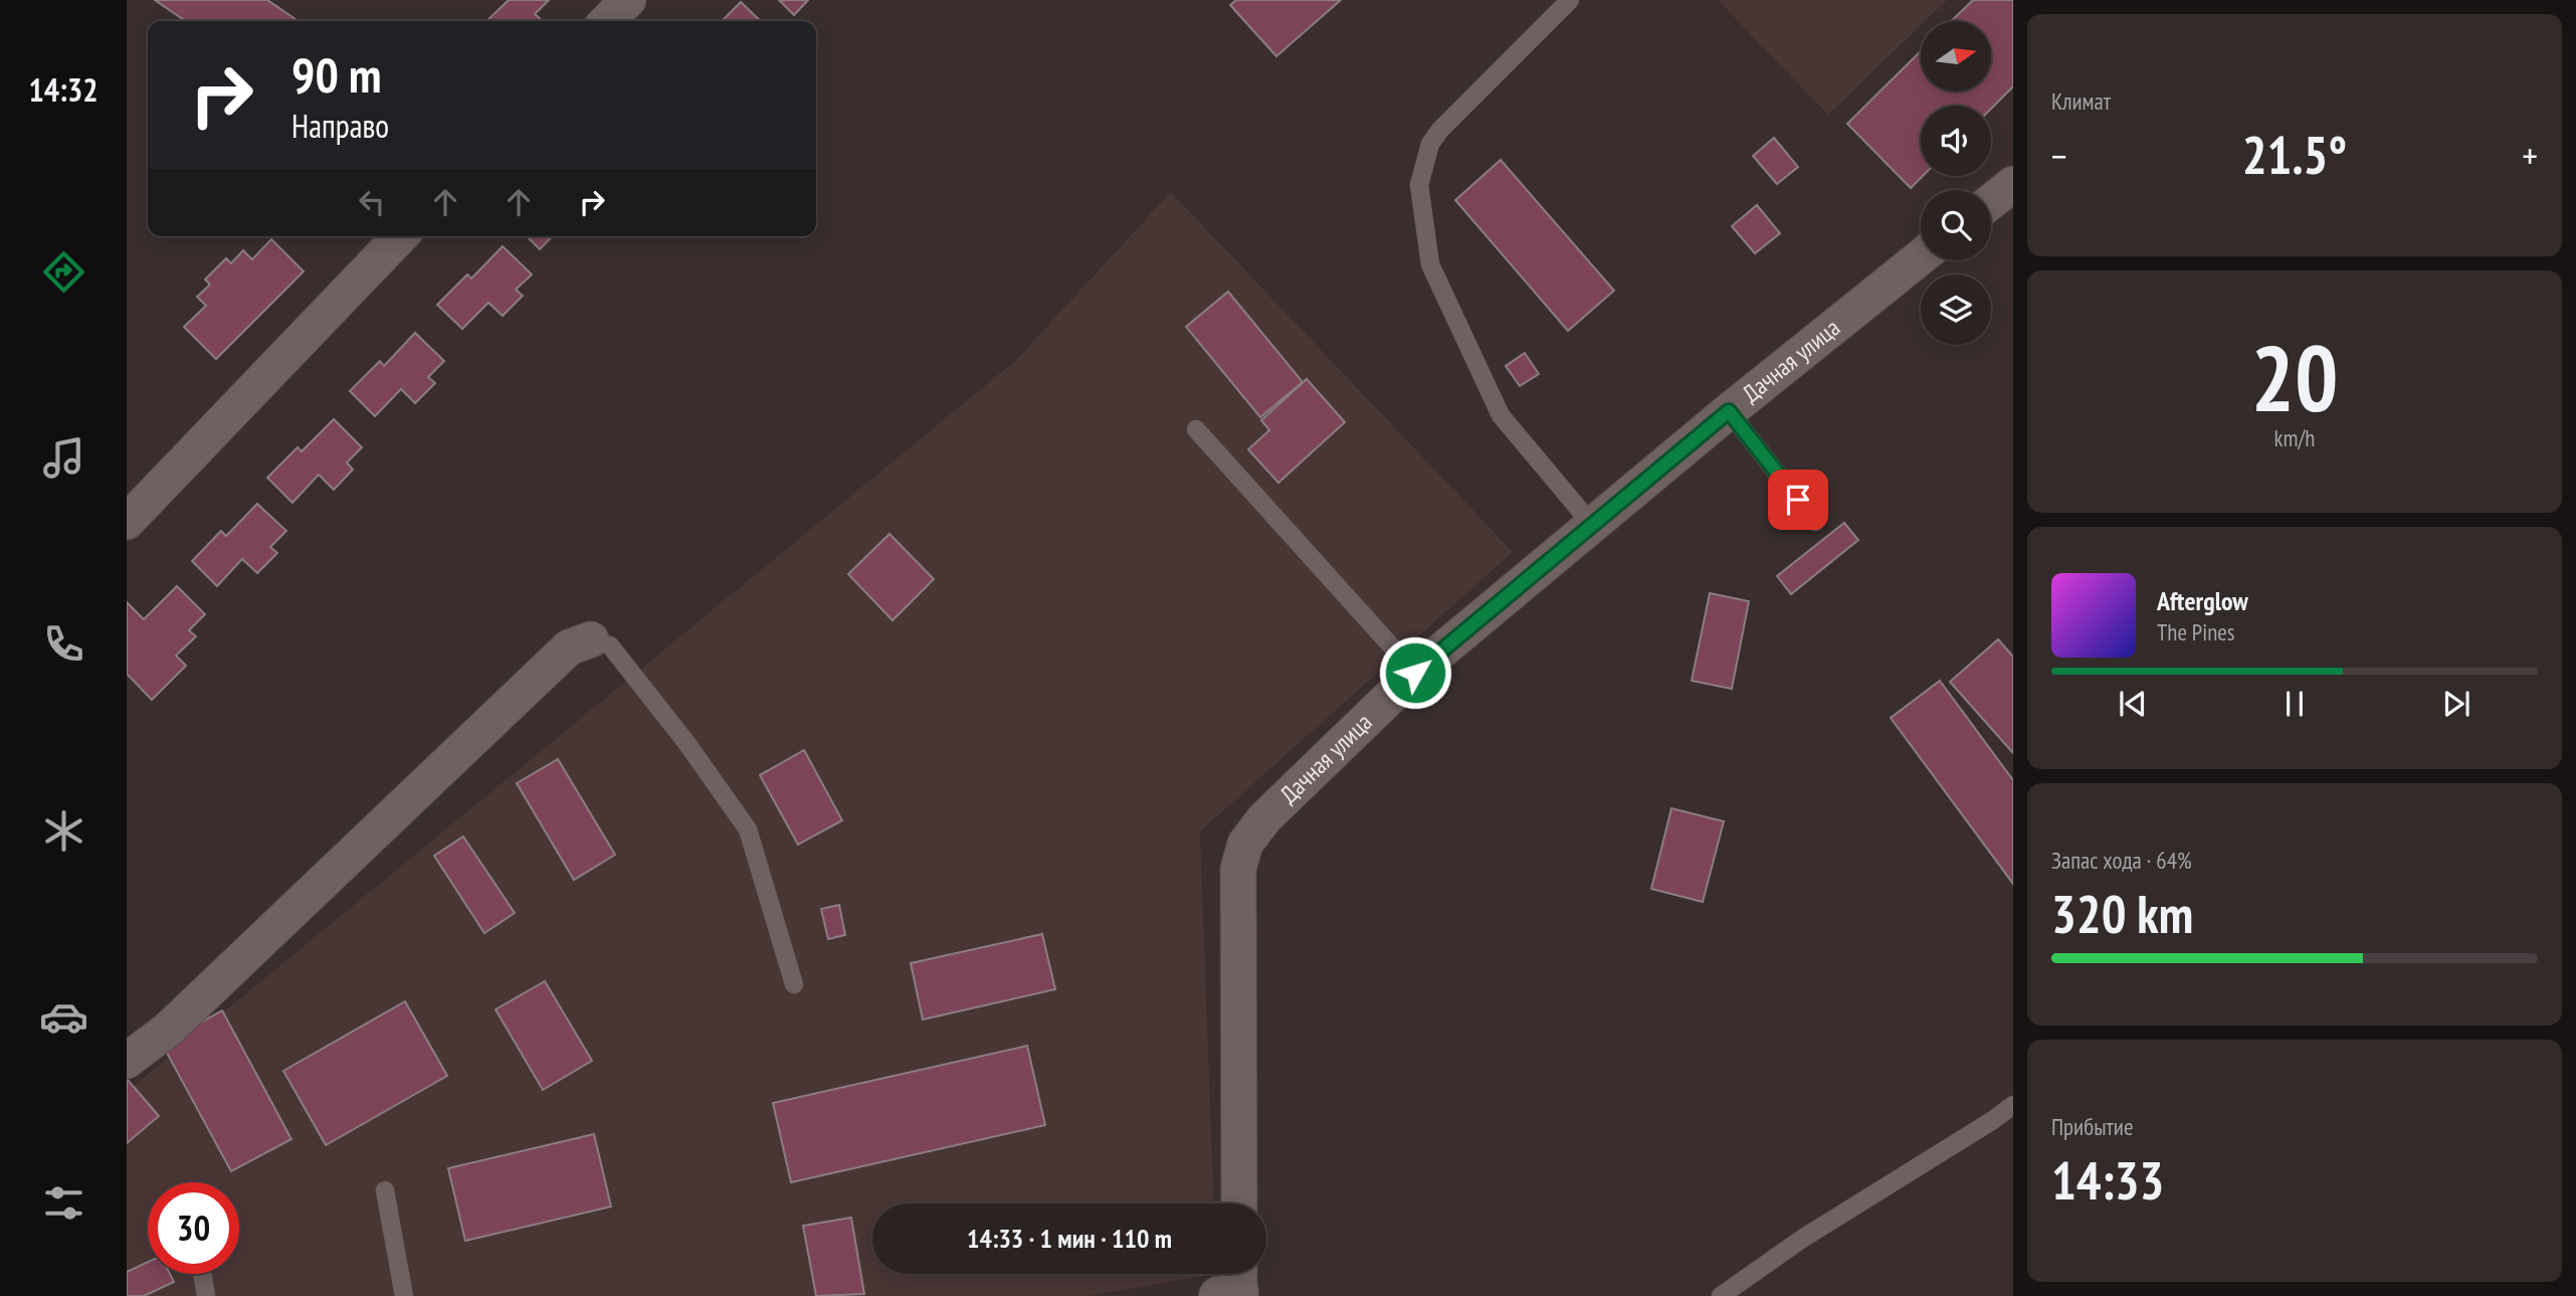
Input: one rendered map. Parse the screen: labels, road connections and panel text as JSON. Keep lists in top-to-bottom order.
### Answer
{
  "streets": {
    "street": ["Дачная улица"]
  },
  "north": "right",
  "page": {
    "tabs": "14:32",
    "tile": [
      "Климат",
      ["20", "km/h"],
      ["Запас хода · 64%", "320 km"],
      ["Прибытие", "14:33"]
    ],
    "turn": ["90 m", "Направо"],
    "heat": ["−", "21.5°", "+"],
    "song": ["Afterglow", "The Pines"],
    "limit": "30",
    "trip": "14:33 · 1 мин · 110 m"
  }
}
